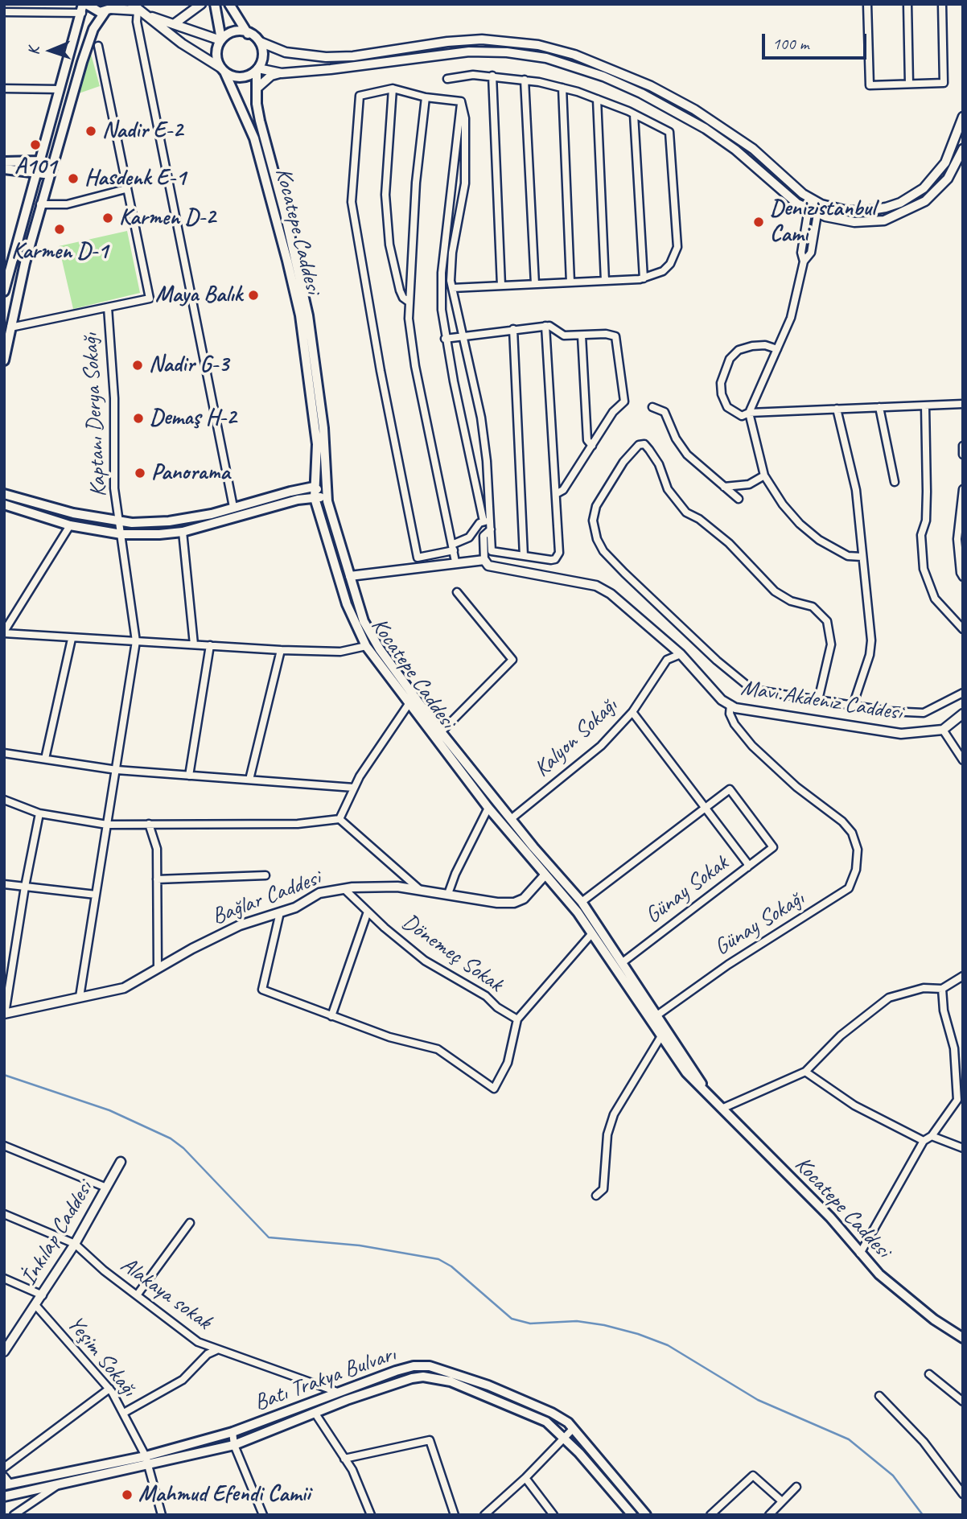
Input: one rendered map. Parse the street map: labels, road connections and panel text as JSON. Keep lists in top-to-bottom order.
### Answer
{
  "streets": {
    "main road": ["Kocatepe Caddesi", "Batı Trakya Bulvarı"],
    "street": [
      "Kaptanı Derya Sokağı",
      "Mavi Akdeniz Caddesi",
      "Kalyon Sokağı",
      "Günay Sokak",
      "Bağlar Caddesi",
      "Günay Sokağı",
      "Dönemeç Sokak",
      "İnkılap Caddesi",
      "Alakaya sokak",
      "Yeşim Sokağı"
    ]
  },
  "crossings": [
    ["Kocatepe Caddesi", "Mavi Akdeniz Caddesi"],
    ["Kocatepe Caddesi", "Kalyon Sokağı"],
    ["Kocatepe Caddesi", "Günay Sokak"],
    ["Kocatepe Caddesi", "Bağlar Caddesi"],
    ["Kocatepe Caddesi", "Günay Sokağı"],
    ["Kaptanı Derya Sokağı", "Bağlar Caddesi"],
    ["Mavi Akdeniz Caddesi", "Kalyon Sokağı"],
    ["Mavi Akdeniz Caddesi", "Günay Sokağı"],
    ["Bağlar Caddesi", "Dönemeç Sokak"],
    ["İnkılap Caddesi", "Alakaya sokak"],
    ["İnkılap Caddesi", "Yeşim Sokağı"],
    ["Alakaya sokak", "Batı Trakya Bulvarı"],
    ["Yeşim Sokağı", "Batı Trakya Bulvarı"]
  ],
  "places": [
    "Nadir E-2",
    "A101",
    "Hasdenk E-1",
    "Karmen D-2",
    "Denizistanbul Cami",
    "Karmen D-1",
    "Maya Balık",
    "Nadir G-3",
    "Demaş H-2",
    "Panorama",
    "Mahmud Efendi Camii"
  ],
  "scale_bar": "100 m",
  "north": "left"
}
